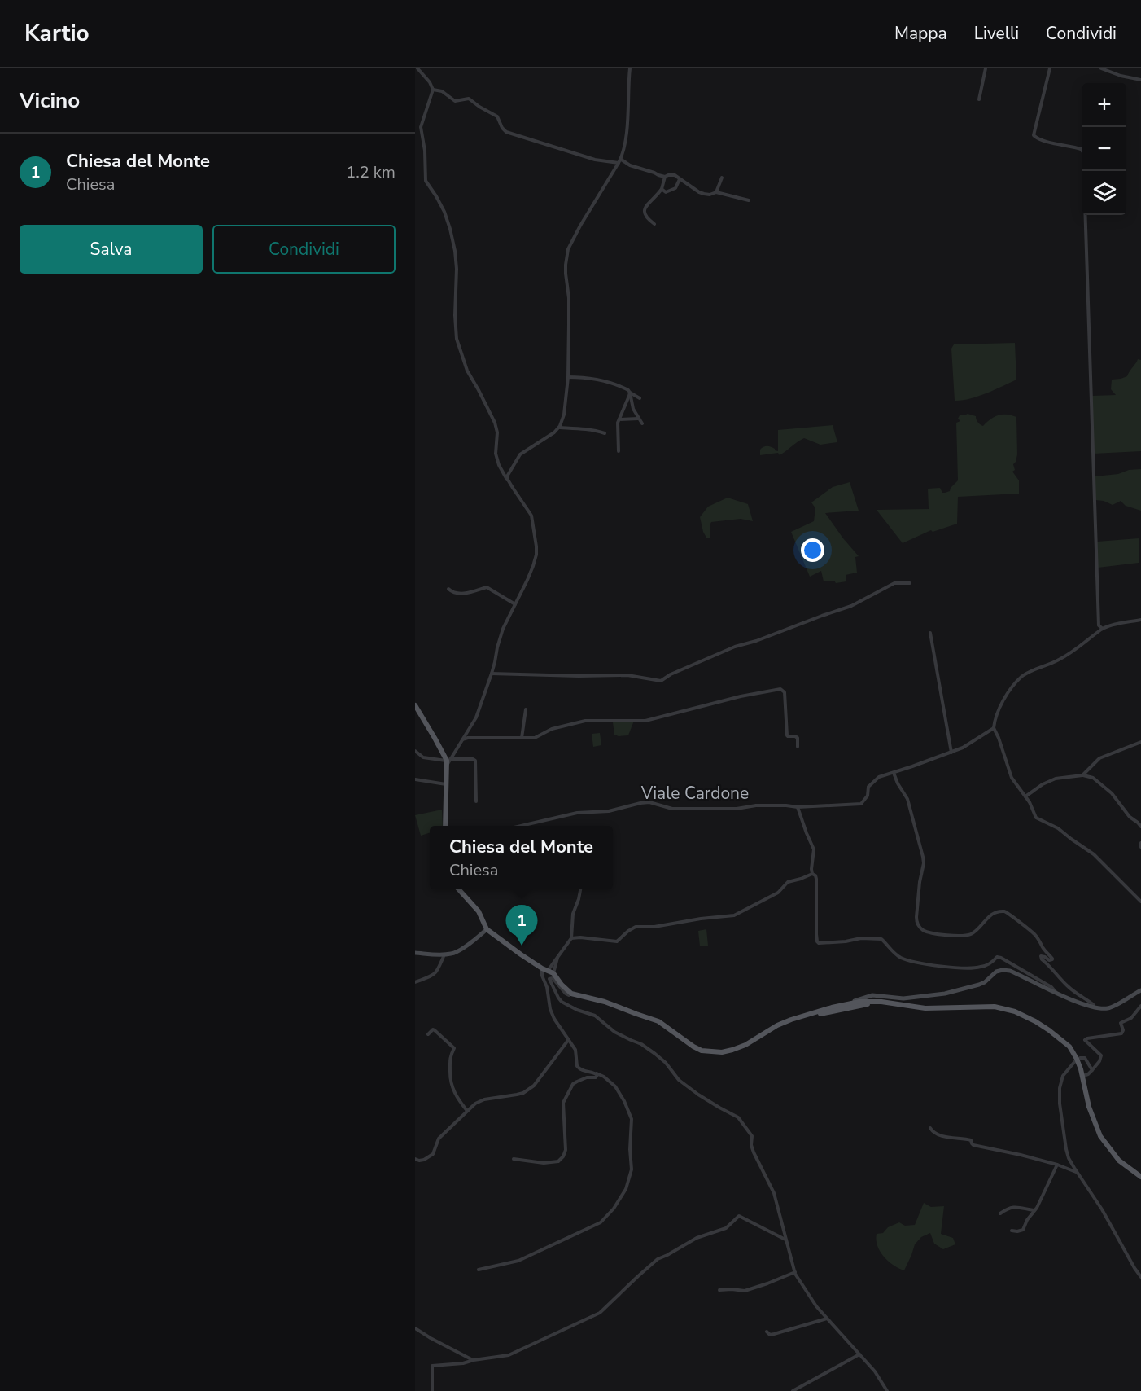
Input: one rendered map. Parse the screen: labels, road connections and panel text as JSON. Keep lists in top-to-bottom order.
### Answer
{
  "streets": {
    "street": ["Viale Cardone"]
  },
  "page": {
    "header": "Kartio",
    "nav": ["Mappa", "Livelli", "Condividi"],
    "heading": "Vicino",
    "map_buttons": ["+", "−"],
    "list": [
      {
        "mark": "1",
        "name": "Chiesa del Monte",
        "note": "Chiesa",
        "value": "1.2 km"
      }
    ],
    "buttons": ["Salva", "Condividi"],
    "popup": ["Chiesa del Monte", "Chiesa"],
    "pins": "1"
  }
}
